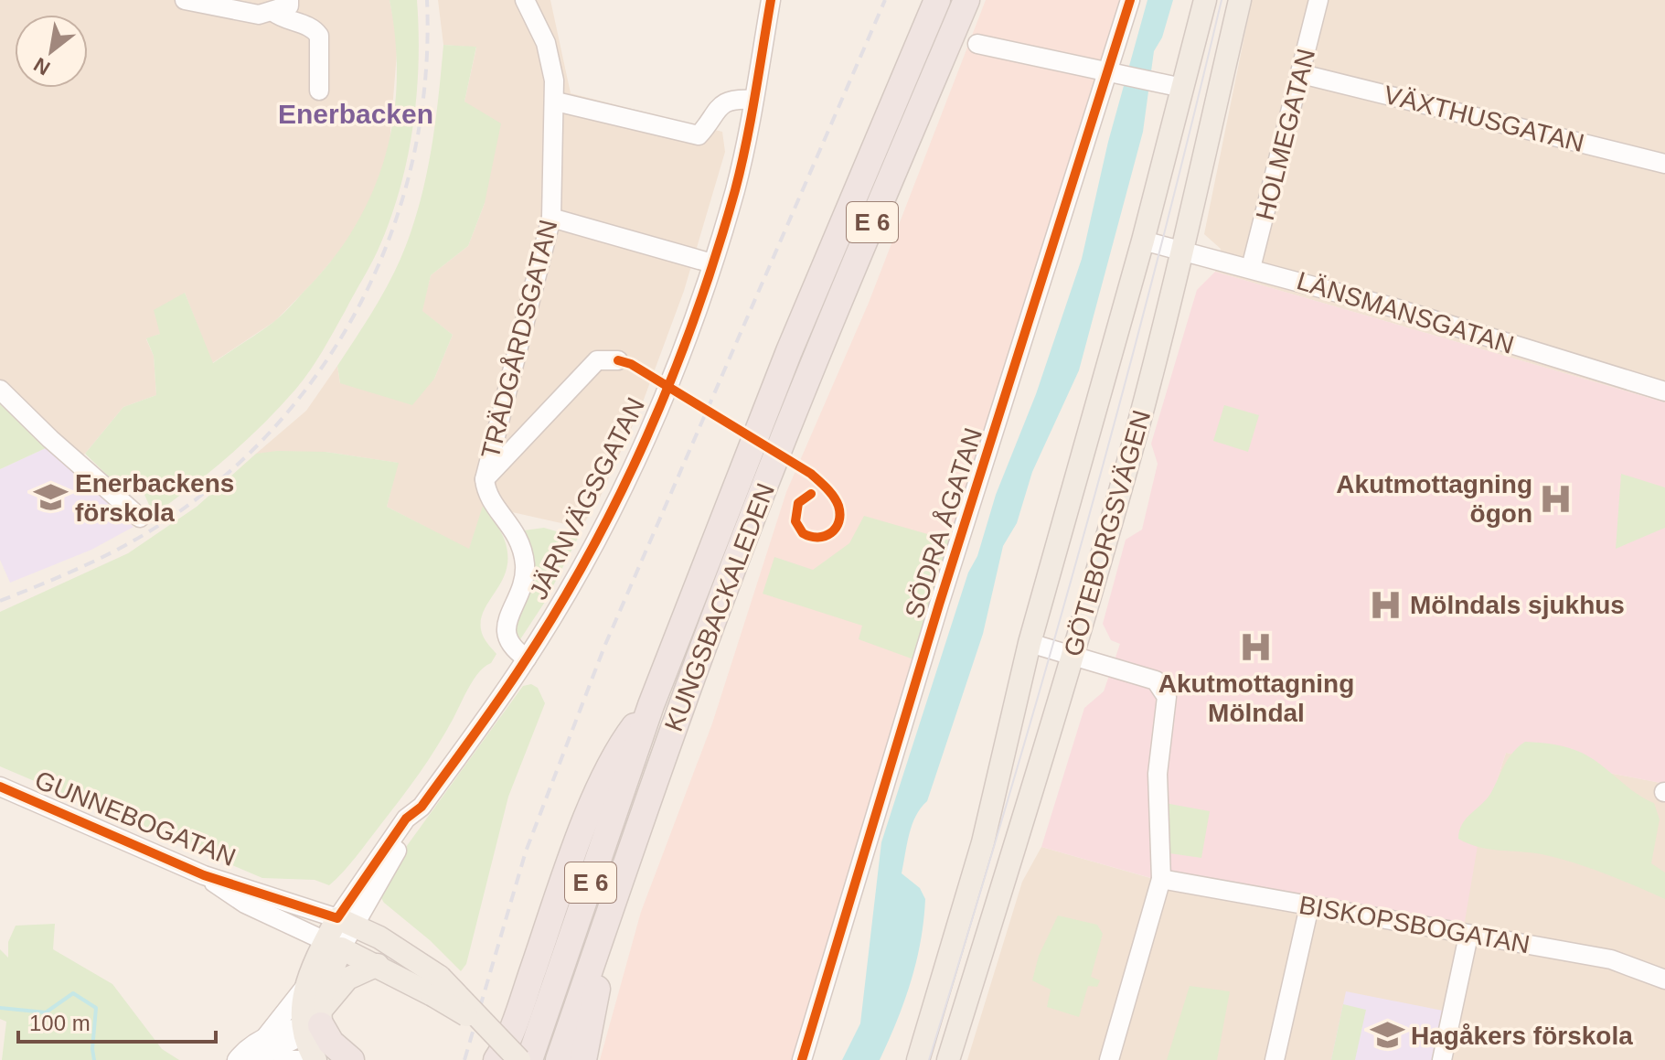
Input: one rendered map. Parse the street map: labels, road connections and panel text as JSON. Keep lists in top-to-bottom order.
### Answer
{
  "streets": {
    "highway": ["E 6", "KUNGSBACKALEDEN"],
    "main road": ["GÖTEBORGSVÄGEN", "GUNNEBOGATAN"],
    "street": [
      "VÄXTHUSGATAN",
      "HOLMEGATAN",
      "LÄNSMANSGATAN",
      "TRÄDGÅRDSGATAN",
      "JÄRNVÄGSGATAN",
      "SÖDRA ÅGATAN",
      "BISKOPSBOGATAN"
    ]
  },
  "crossings": [
    ["VÄXTHUSGATAN", "HOLMEGATAN"],
    ["HOLMEGATAN", "LÄNSMANSGATAN"],
    ["LÄNSMANSGATAN", "GÖTEBORGSVÄGEN"],
    ["TRÄDGÅRDSGATAN", "JÄRNVÄGSGATAN"],
    ["JÄRNVÄGSGATAN", "GUNNEBOGATAN"]
  ],
  "districts": ["Enerbacken"],
  "places": {
    "school or university": ["Enerbackens förskola", "Hagåkers förskola"],
    "hospital": ["Akutmottagning ögon", "Mölndals sjukhus", "Akutmottagning Mölndal"]
  },
  "scale_bar": "100 m",
  "north": "bottom left"
}
